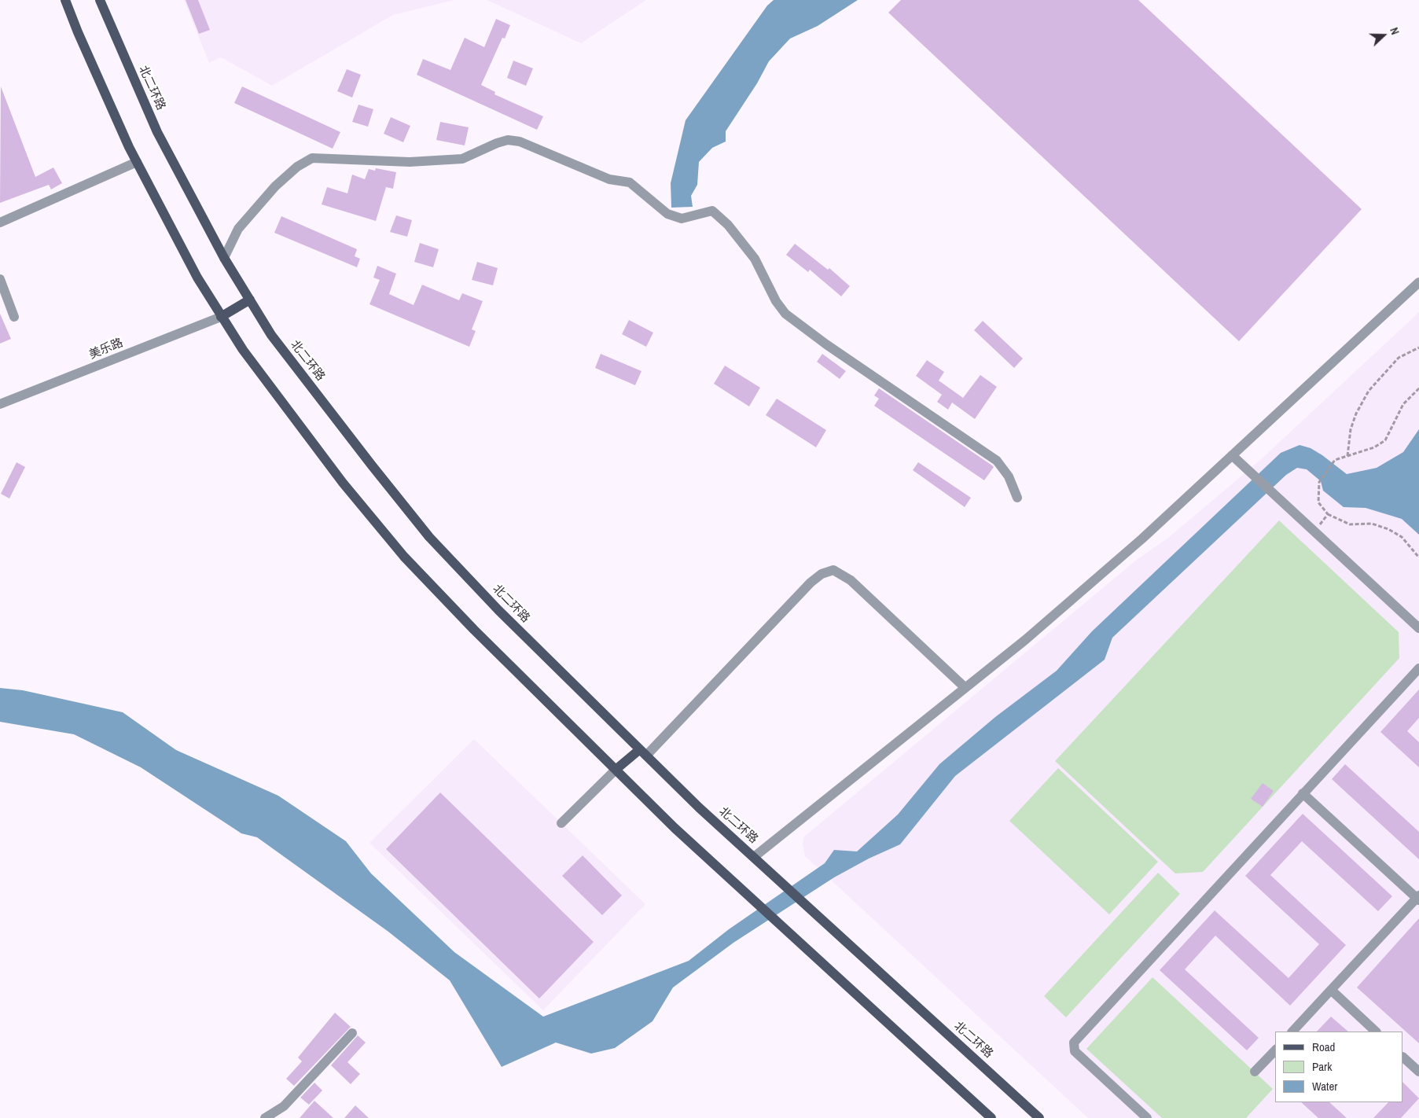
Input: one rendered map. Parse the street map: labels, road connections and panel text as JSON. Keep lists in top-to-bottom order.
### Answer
{
  "streets": {
    "main road": ["北二环路"],
    "street": ["美乐路"]
  },
  "legend": ["Road", "Park", "Water"],
  "north": "right"
}
